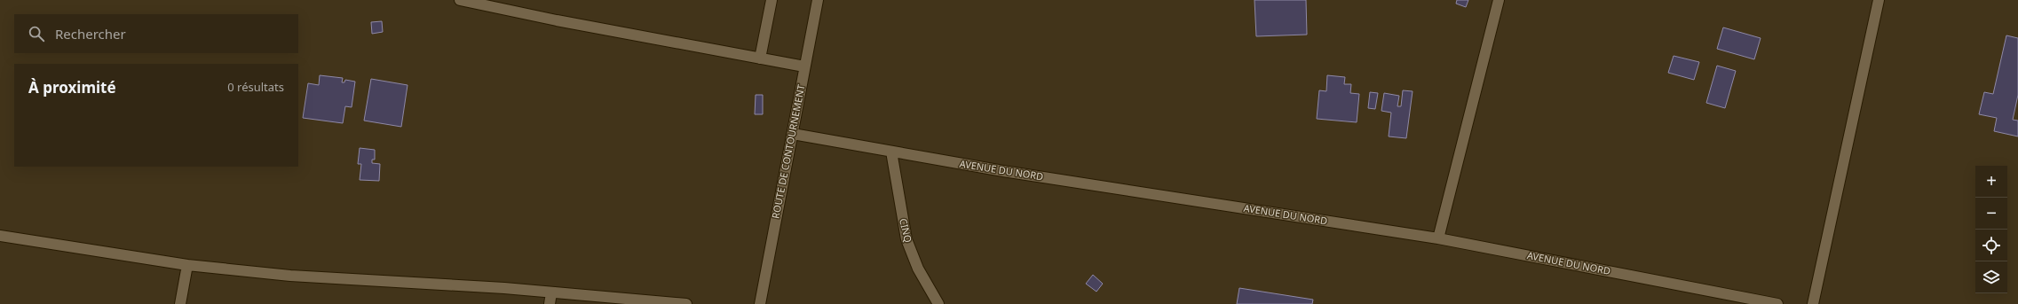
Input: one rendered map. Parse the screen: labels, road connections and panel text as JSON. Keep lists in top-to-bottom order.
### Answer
{
  "streets": {
    "street": ["ROUTE DE CONTOURNEMENT", "AVENUE DU NORD", "CINQ"]
  },
  "crossings": [
    ["ROUTE DE CONTOURNEMENT", "AVENUE DU NORD"],
    ["AVENUE DU NORD", "CINQ"]
  ],
  "page": {
    "search": "Rechercher",
    "heading": ["À proximité", "0 résultats"],
    "map_buttons": ["+", "−"]
  }
}
